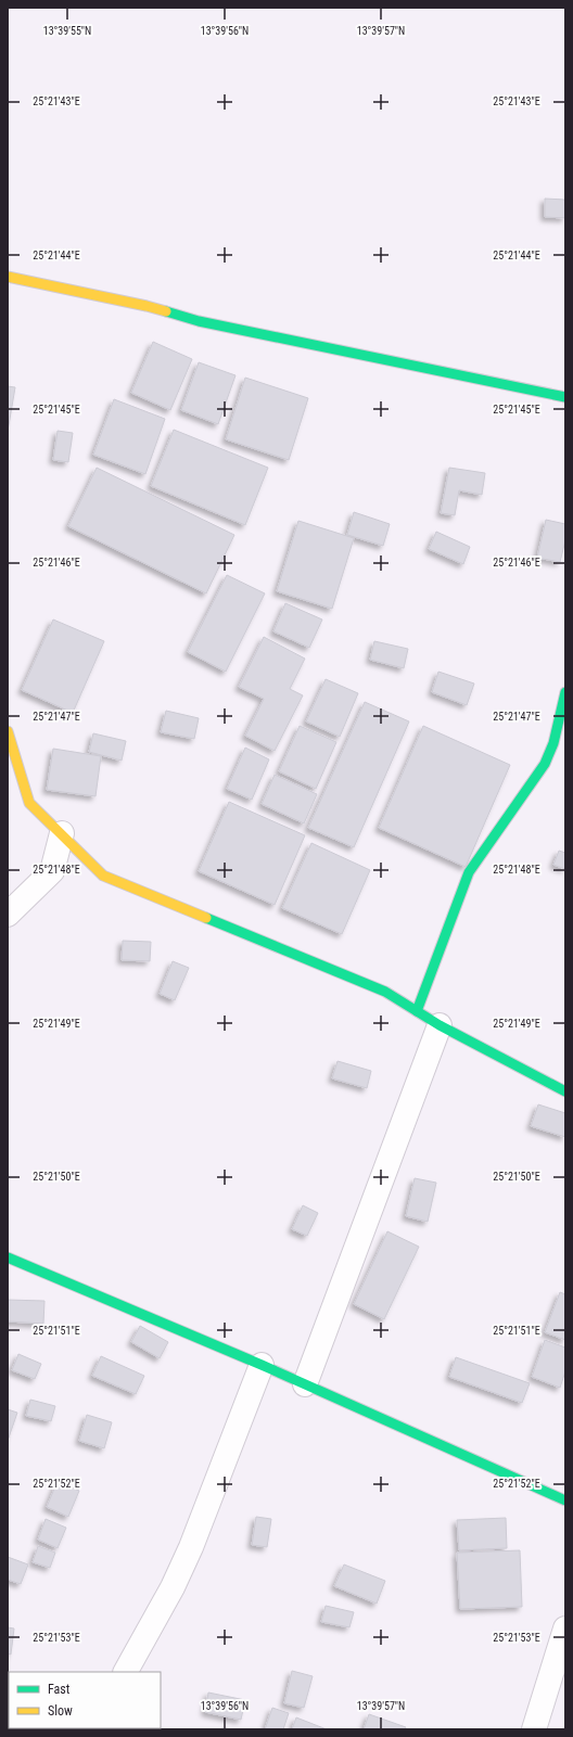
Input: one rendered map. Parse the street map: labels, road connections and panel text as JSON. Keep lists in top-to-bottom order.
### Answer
{
  "legend": ["Fast", "Slow"],
  "coordinates": [
    "13°39'55\"N",
    "13°39'56\"N",
    "13°39'57\"N",
    "25°21'43\"E",
    "25°21'44\"E",
    "25°21'45\"E",
    "25°21'46\"E",
    "25°21'47\"E",
    "25°21'48\"E",
    "25°21'49\"E",
    "25°21'50\"E",
    "25°21'51\"E",
    "25°21'52\"E",
    "25°21'53\"E"
  ]
}
